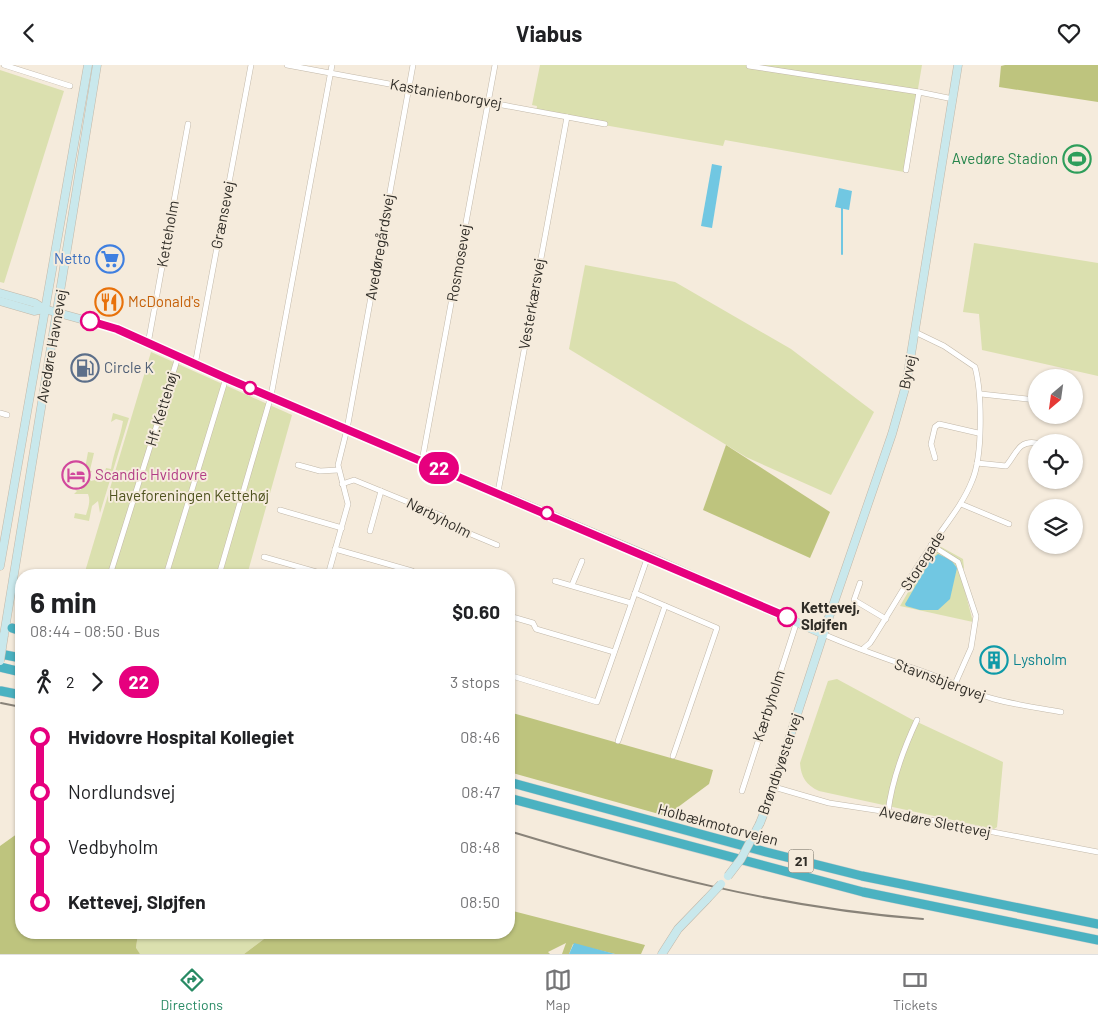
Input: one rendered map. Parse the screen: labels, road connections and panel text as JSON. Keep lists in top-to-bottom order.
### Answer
{
  "streets": {
    "highway": ["Holbækmotorvejen", "21"],
    "street": [
      "Kastanienborgvej",
      "Grænsevej",
      "Ketteholm",
      "Avedøregårdsvej",
      "Rosmosevej",
      "Vesterkærsvej",
      "Avedøre Havnevej",
      "Byvej",
      "Hf. Kettehøj",
      "Nørbyholm",
      "Storegade",
      "Stavnsbjergvej",
      "Kærbyholm",
      "Brøndbyøstervej",
      "Avedøre Slettevej"
    ]
  },
  "crossings": [
    ["Kastanienborgvej", "Avedøregårdsvej"],
    ["Kastanienborgvej", "Rosmosevej"],
    ["Kastanienborgvej", "Vesterkærsvej"],
    ["Byvej", "Storegade"],
    ["Byvej", "Stavnsbjergvej"],
    ["Byvej", "Brøndbyøstervej"],
    ["Storegade", "Stavnsbjergvej"],
    ["Stavnsbjergvej", "Brøndbyøstervej"],
    ["Brøndbyøstervej", "Avedøre Slettevej"]
  ],
  "parks": ["Haveforeningen Kettehøj"],
  "places": {
    "sports": ["Avedøre Stadion"],
    "supermarket": ["Netto"],
    "restaurant": ["McDonald's"],
    "fuel station": ["Circle K"],
    "hotel": ["Scandic Hvidovre"],
    "other": ["Kettevej, Sløjfen"],
    "building": ["Lysholm"]
  },
  "lines": ["bus line 22"],
  "north": "bottom left",
  "page": {
    "header": "Viabus",
    "on_map": "22",
    "heading": ["6 min", "08:44 – 08:50 · Bus", "$0.60"],
    "legs": ["2", "22", "3 stops"],
    "list": [
      {
        "name": "Hvidovre Hospital Kollegiet",
        "value": "08:46"
      },
      {
        "name": "Nordlundsvej",
        "value": "08:47"
      },
      {
        "name": "Vedbyholm",
        "value": "08:48"
      },
      {
        "name": "Kettevej, Sløjfen",
        "value": "08:50"
      }
    ],
    "tabs": ["Directions", "Map", "Tickets"]
  }
}
